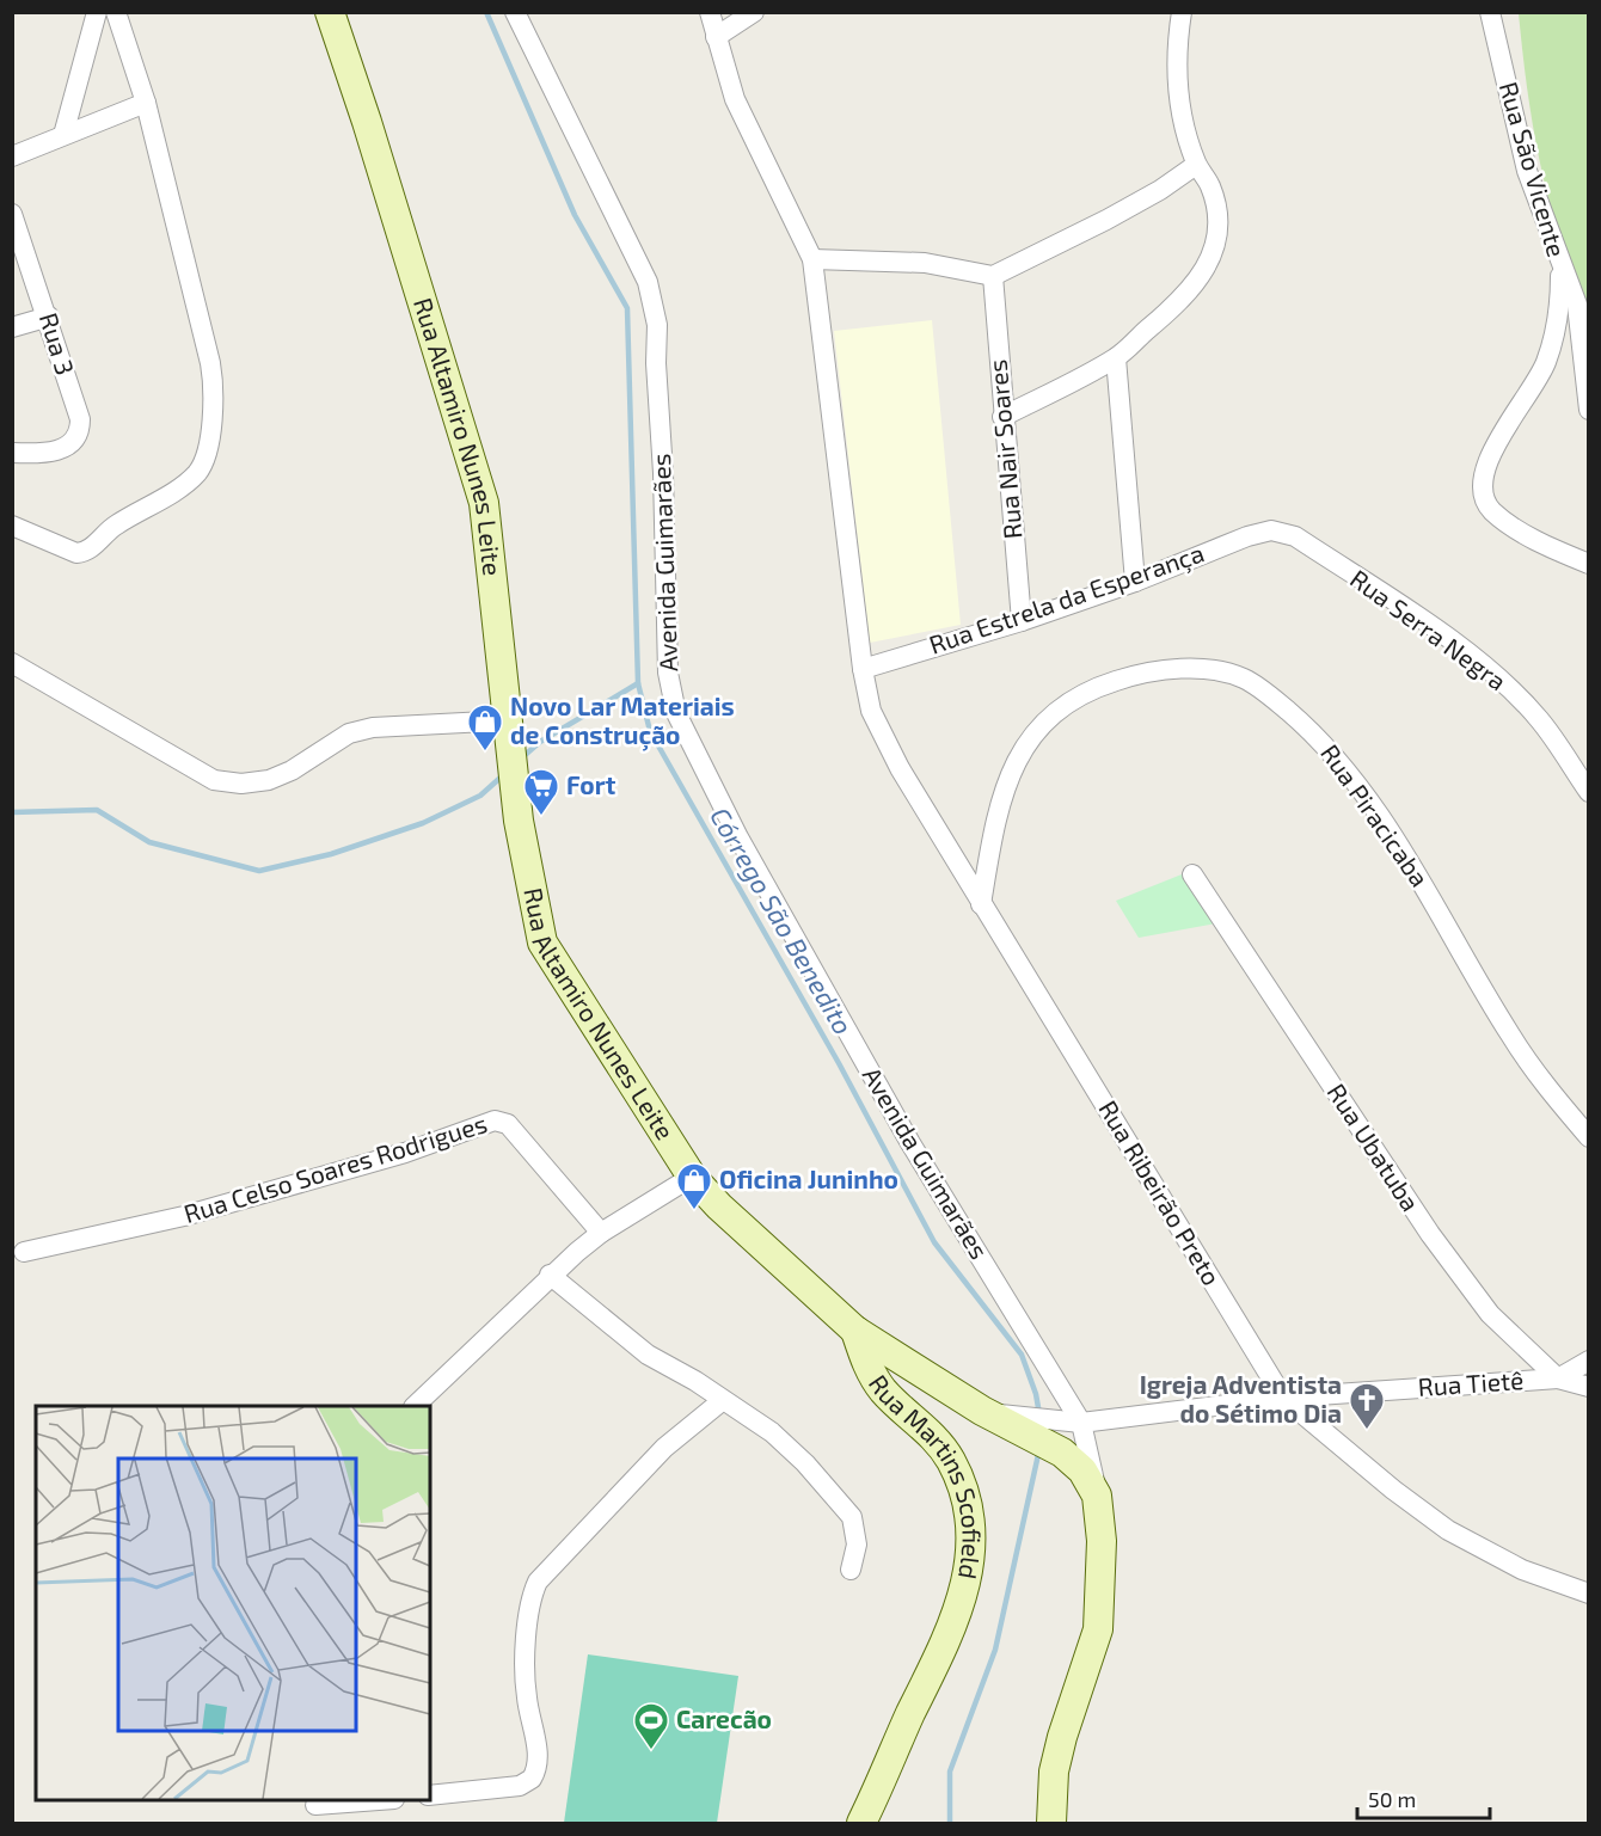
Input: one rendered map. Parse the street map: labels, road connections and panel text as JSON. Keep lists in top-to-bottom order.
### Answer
{
  "streets": {
    "main road": ["Rua Altamiro Nunes Leite", "Rua Martins Scofield"],
    "street": [
      "Rua São Vicente",
      "Rua 3",
      "Rua Nair Soares",
      "Avenida Guimarães",
      "Rua Estrela da Esperança",
      "Rua Serra Negra",
      "Rua Piracicaba",
      "Rua Ubatuba",
      "Rua Celso Soares Rodrigues",
      "Rua Ribeirão Preto",
      "Rua Tietê"
    ]
  },
  "crossings": [
    ["Rua Altamiro Nunes Leite", "Rua Tietê"],
    ["Rua Altamiro Nunes Leite", "Rua Martins Scofield"],
    ["Rua Nair Soares", "Rua Estrela da Esperança"],
    ["Avenida Guimarães", "Rua Tietê"],
    ["Rua Estrela da Esperança", "Rua Serra Negra"],
    ["Rua Estrela da Esperança", "Rua Ribeirão Preto"],
    ["Rua Piracicaba", "Rua Ribeirão Preto"],
    ["Rua Ubatuba", "Rua Tietê"],
    ["Rua Ribeirão Preto", "Rua Tietê"]
  ],
  "water": ["Córrego São Benedito"],
  "places": {
    "shop": ["Novo Lar Materiais de Construção", "Oficina Juninho"],
    "supermarket": ["Fort"],
    "church": ["Igreja Adventista do Sétimo Dia"],
    "sports": ["Carecão"]
  },
  "scale_bar": "50 m"
}
